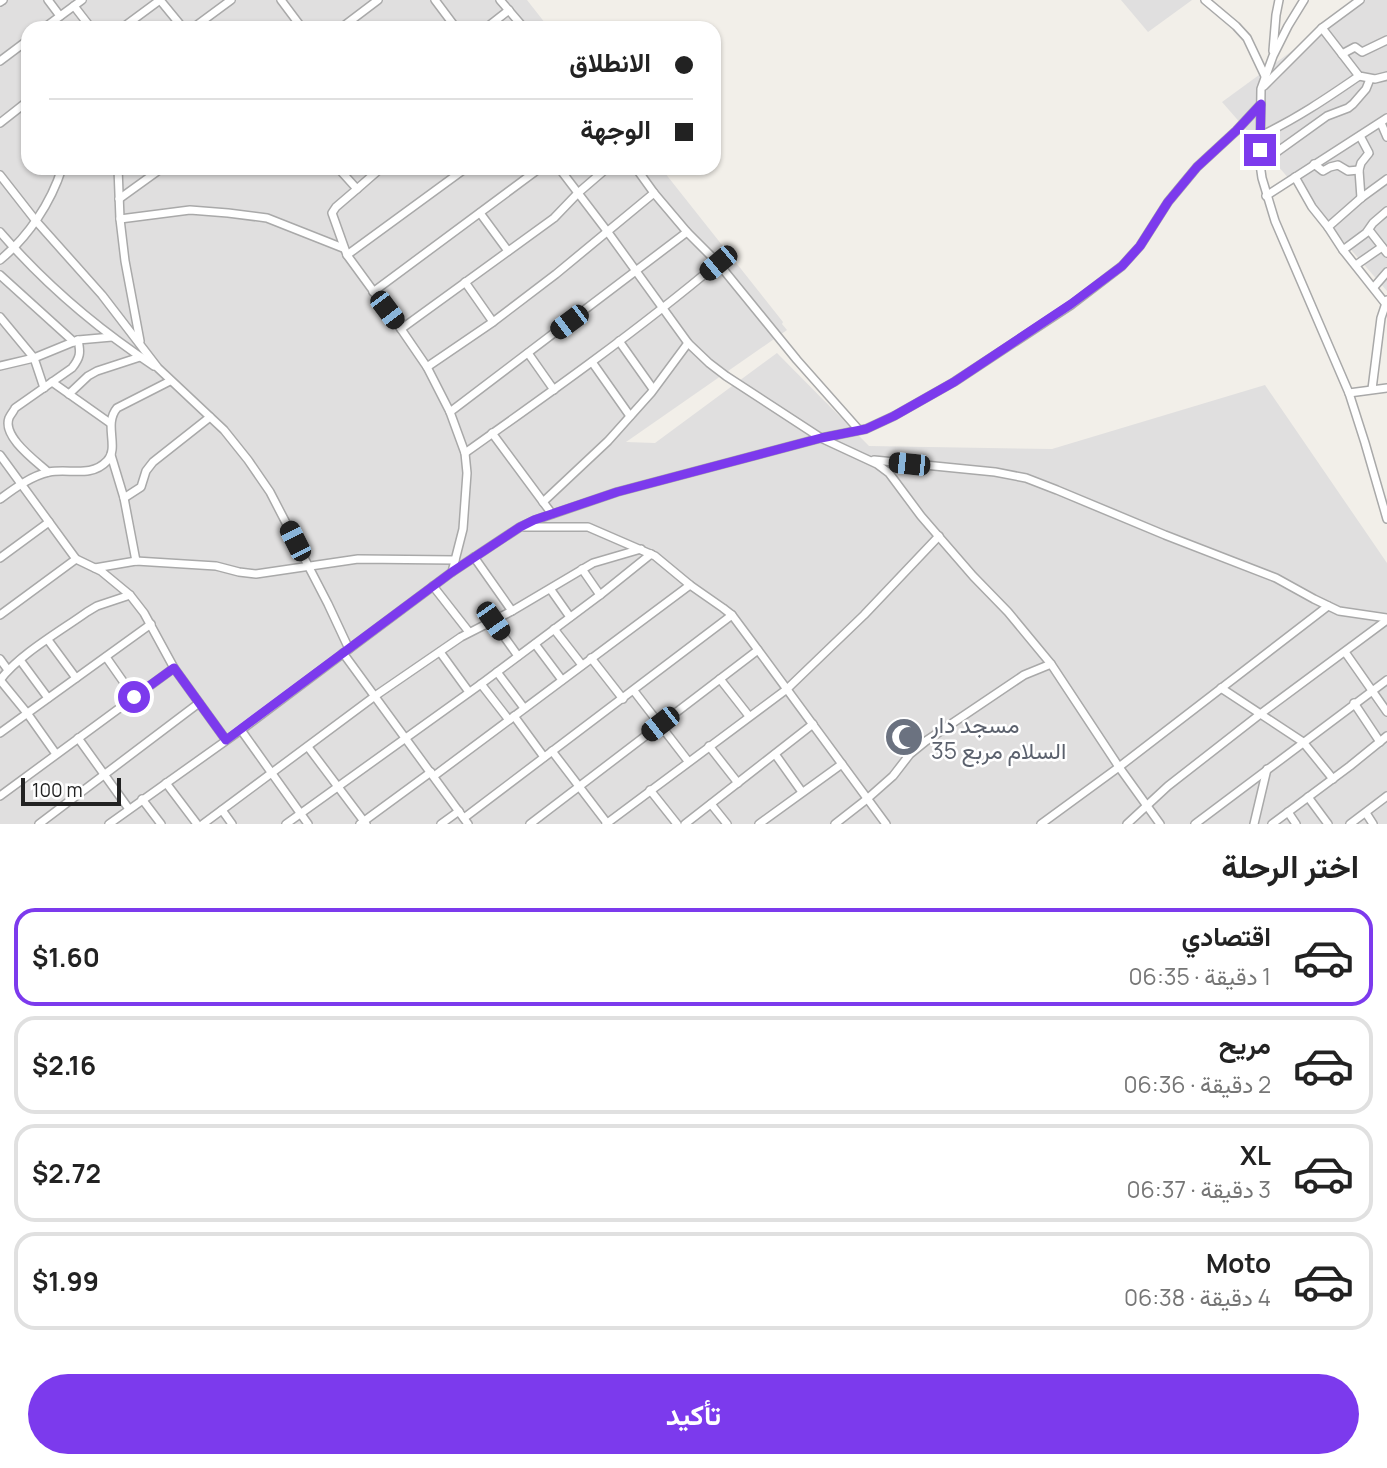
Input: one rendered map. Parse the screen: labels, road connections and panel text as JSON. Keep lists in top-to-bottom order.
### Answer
{
  "places": {
    "mosque": ["مسجد دار السلام مربع 35"]
  },
  "scale_bar": "100 m",
  "page": {
    "banner": ["الانطلاق", "الوجهة"],
    "scale": "100 m",
    "heading": "اختر الرحلة",
    "list": [
      {
        "name": "اقتصادي",
        "note": "1 دقيقة · 06:35",
        "value": "$1.60"
      },
      {
        "name": "مريح",
        "note": "2 دقيقة · 06:36",
        "value": "$2.16"
      },
      {
        "name": "XL",
        "note": "3 دقيقة · 06:37",
        "value": "$2.72"
      },
      {
        "name": "Moto",
        "note": "4 دقيقة · 06:38",
        "value": "$1.99"
      }
    ],
    "buttons": "تأكيد"
  }
}
